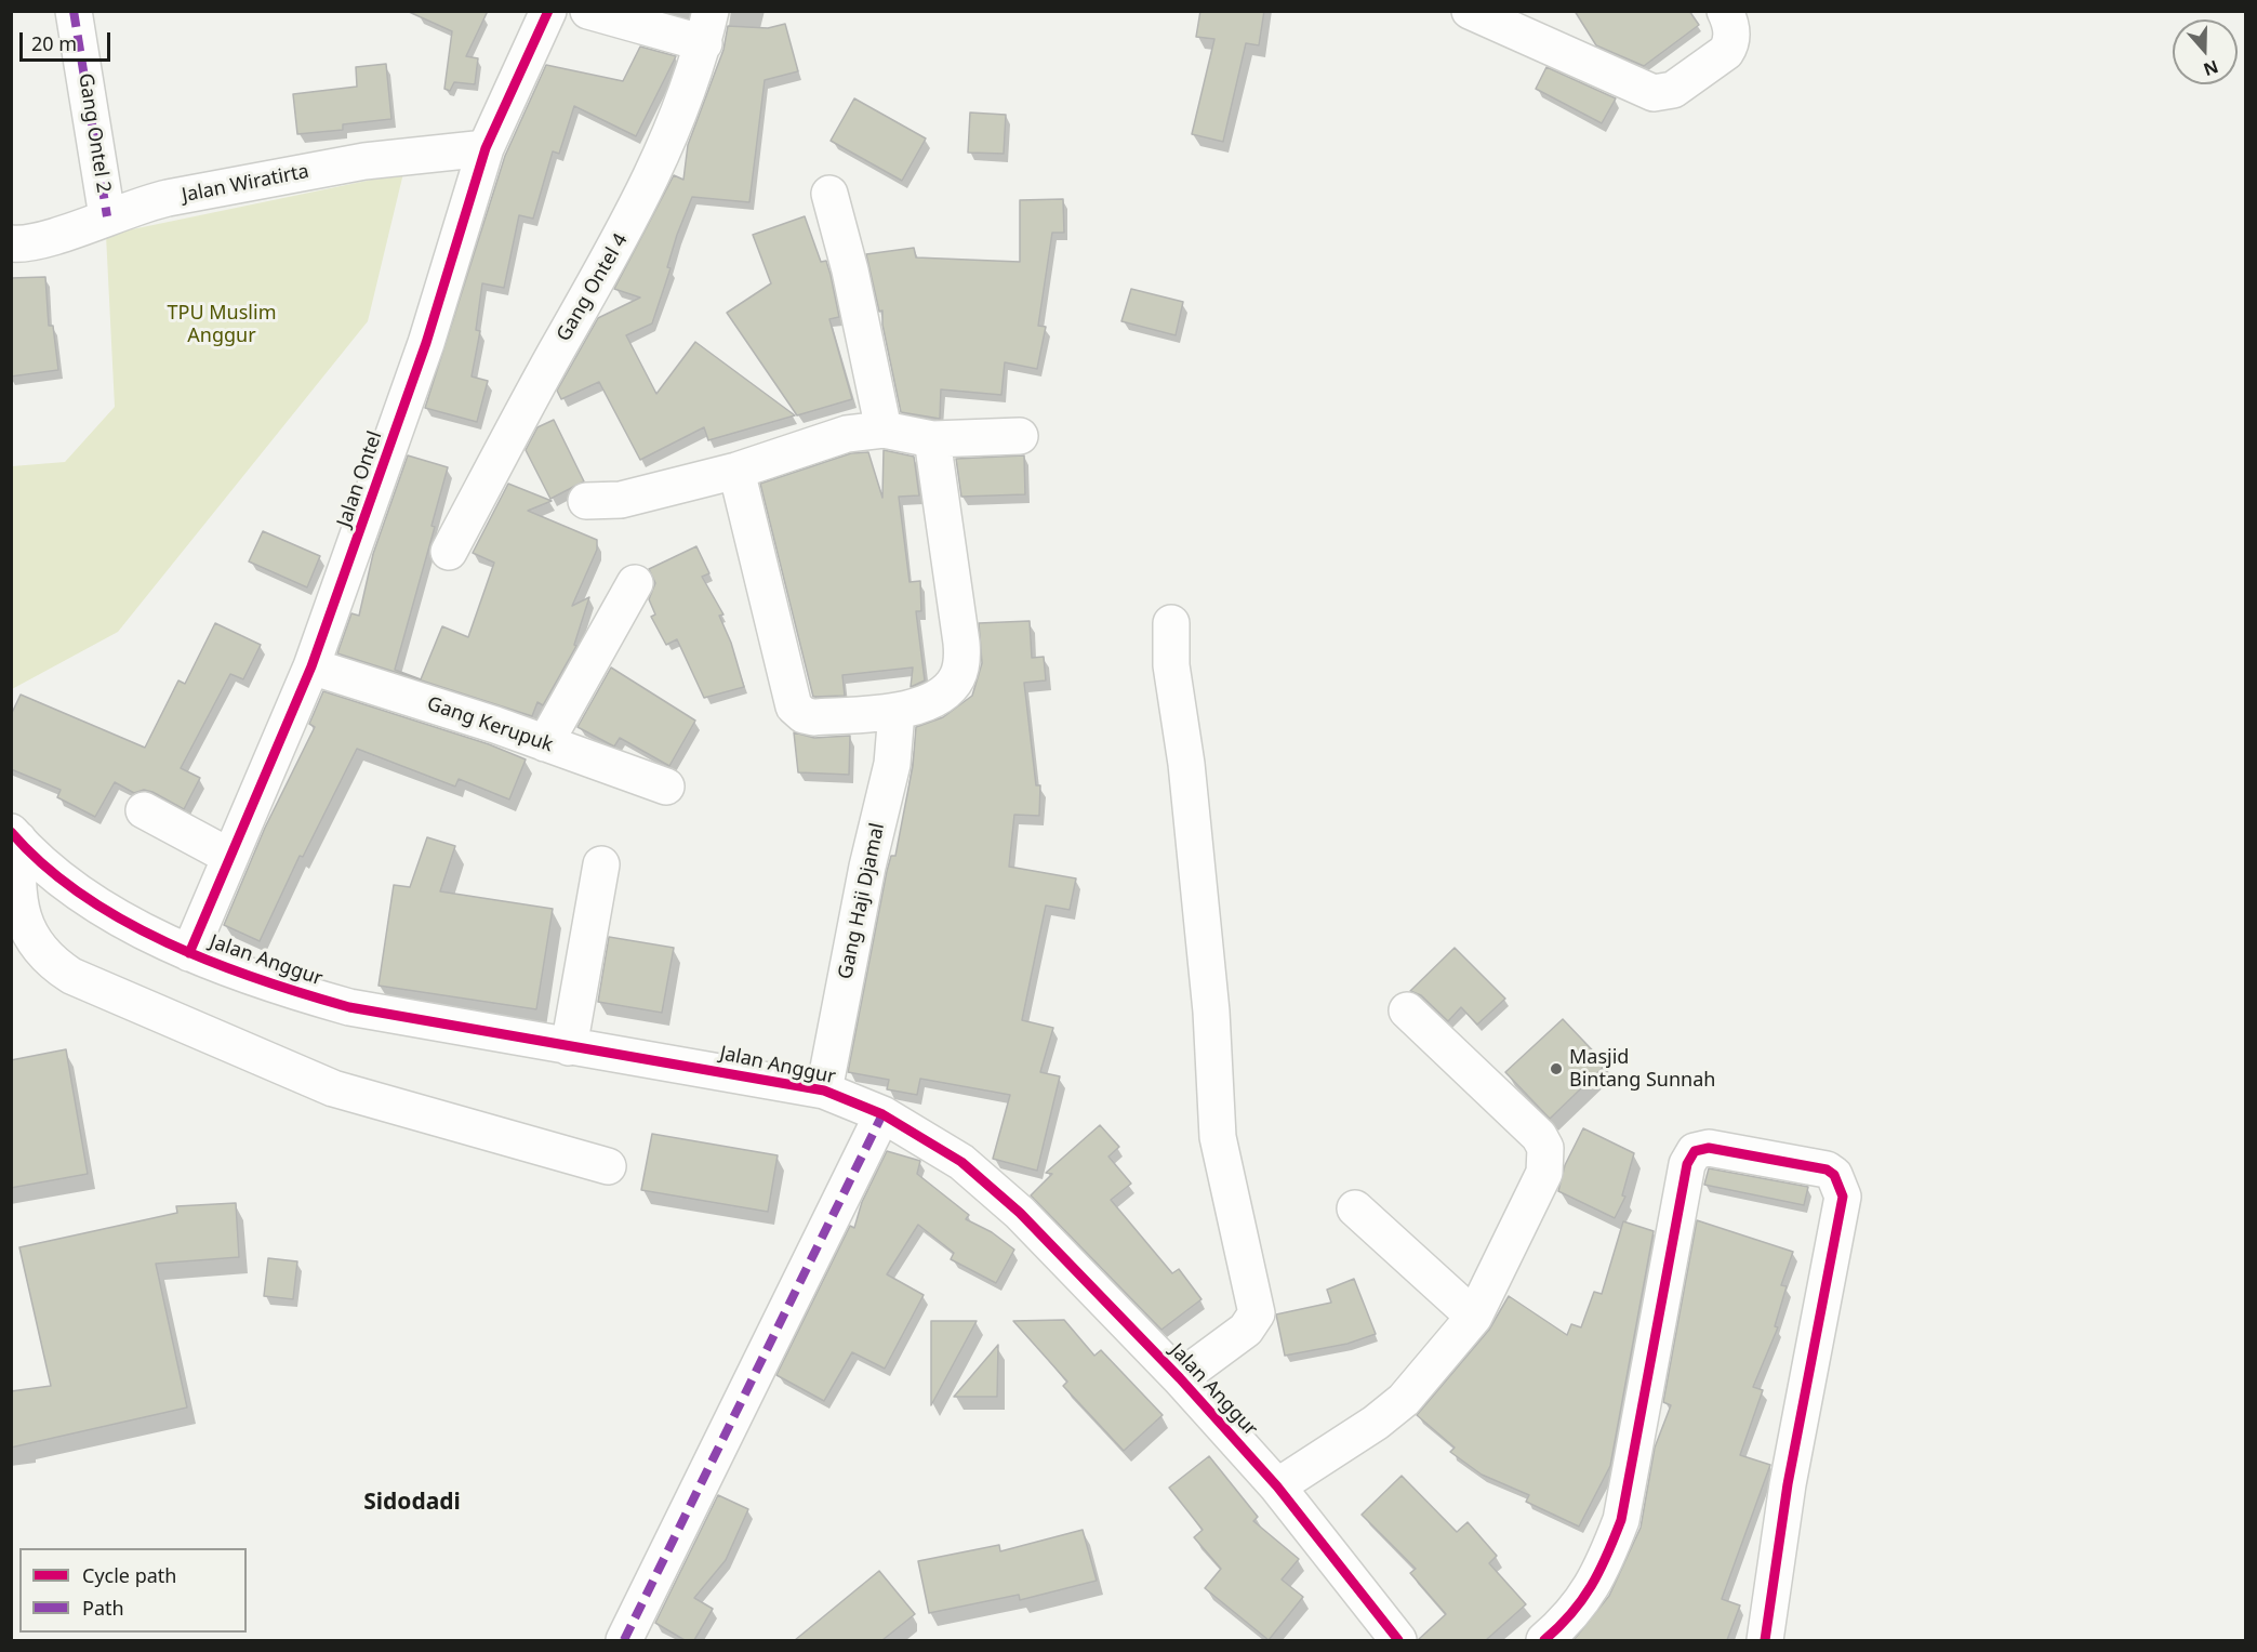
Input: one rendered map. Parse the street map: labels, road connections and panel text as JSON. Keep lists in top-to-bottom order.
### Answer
{
  "streets": {
    "street": [
      "Gang Ontel 2",
      "Jalan Wiratirta",
      "Gang Ontel 4",
      "Jalan Ontel",
      "Gang Kerupuk",
      "Gang Haji Djamal",
      "Jalan Anggur"
    ]
  },
  "crossings": [
    ["Gang Ontel 2", "Jalan Wiratirta"],
    ["Jalan Wiratirta", "Jalan Ontel"],
    ["Jalan Ontel", "Gang Kerupuk"],
    ["Jalan Ontel", "Jalan Anggur"],
    ["Gang Haji Djamal", "Jalan Anggur"]
  ],
  "districts": ["Sidodadi"],
  "parks": ["TPU Muslim Anggur"],
  "places": ["Masjid Bintang Sunnah"],
  "legend": ["Cycle path", "Path"],
  "scale_bar": "20 m",
  "north": "bottom"
}
